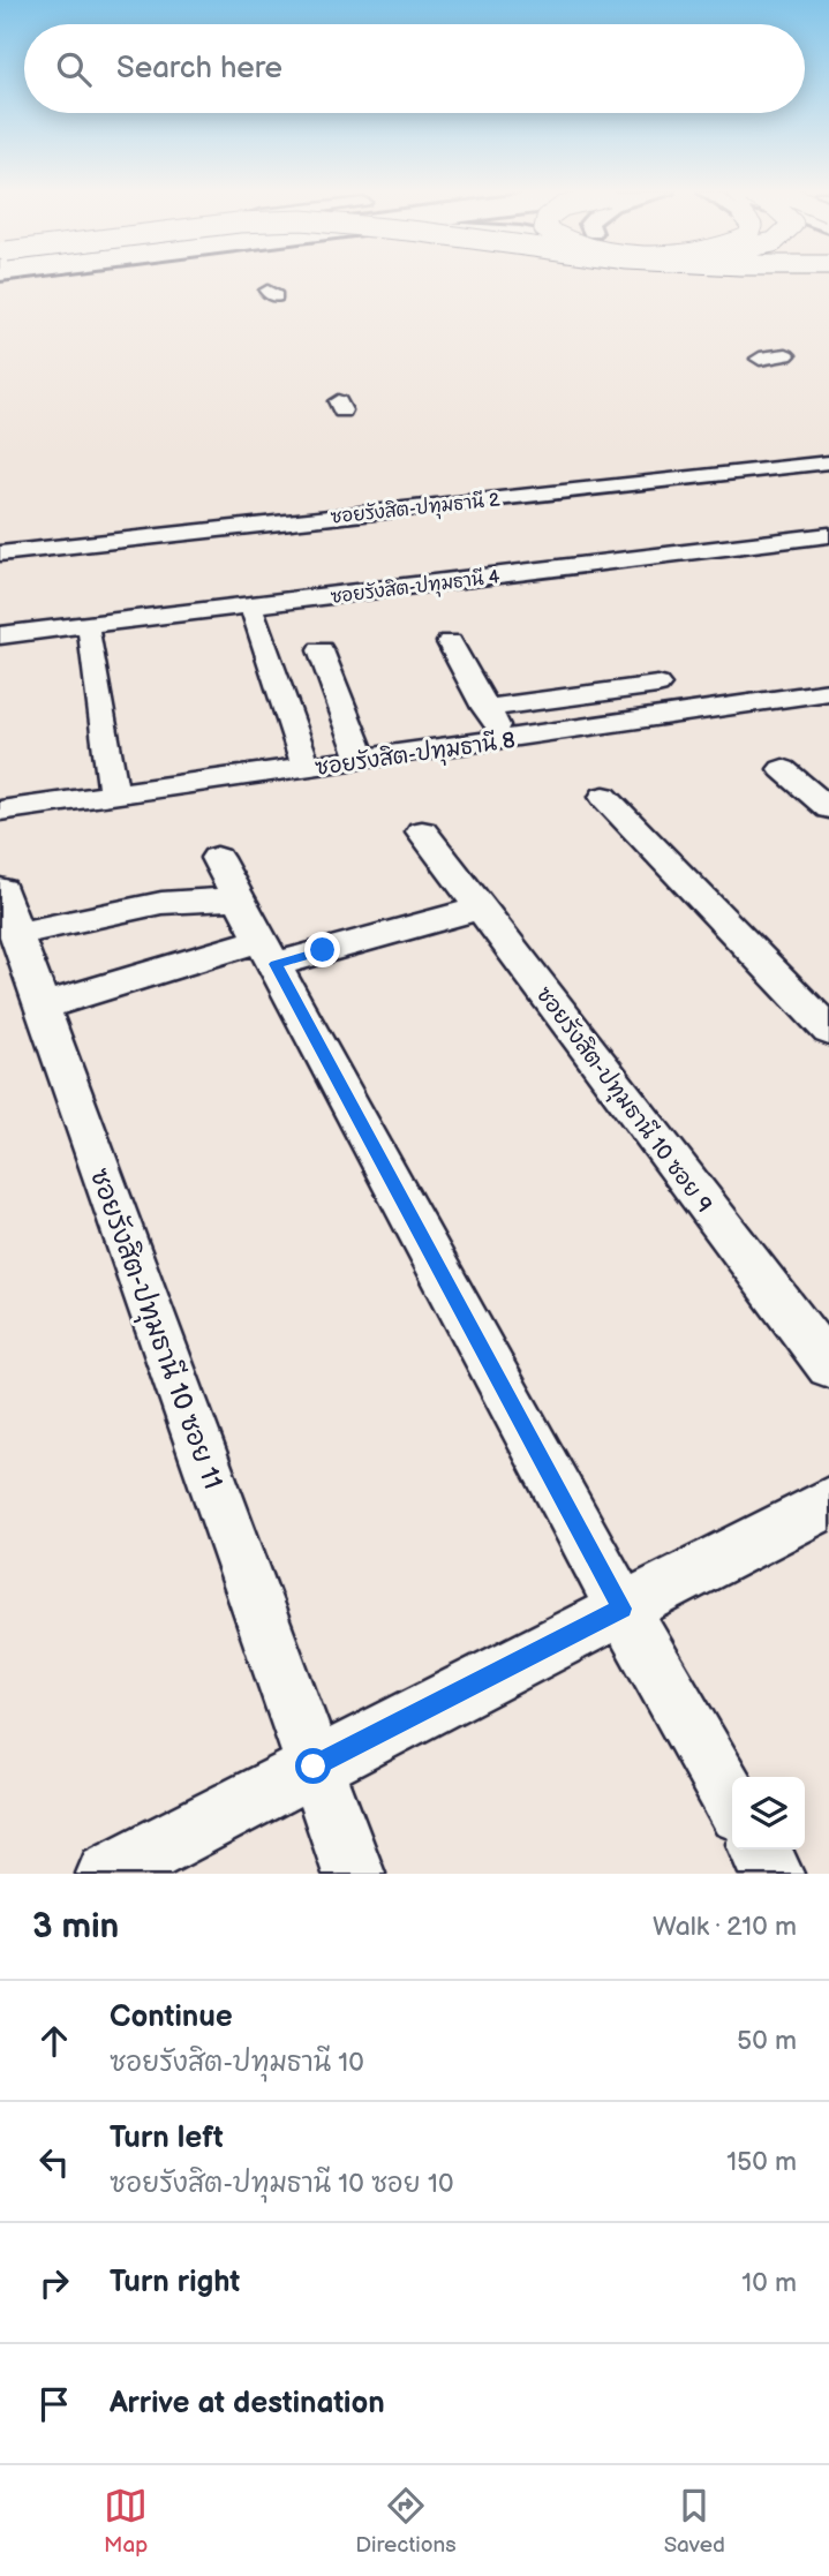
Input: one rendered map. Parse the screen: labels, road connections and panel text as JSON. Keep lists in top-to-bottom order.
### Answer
{
  "streets": {
    "street": [
      "ซอยรังสิต-ปทุมธานี 2",
      "ซอยรังสิต-ปทุมธานี 4",
      "ซอยรังสิต-ปทุมธานี 8",
      "ซอยรังสิต-ปทุมธานี 10 ซอย 9",
      "ซอยรังสิต-ปทุมธานี 10 ซอย 11"
    ]
  },
  "page": {
    "search": "Search here",
    "heading": ["3 min", "Walk · 210 m"],
    "list": [
      ["Continue", "ซอยรังสิต-ปทุมธานี 10", "50 m"],
      ["Turn left", "ซอยรังสิต-ปทุมธานี 10 ซอย 10", "150 m"],
      ["Turn right", "10 m"],
      "Arrive at destination"
    ],
    "nav": ["Map", "Directions", "Saved"]
  }
}
